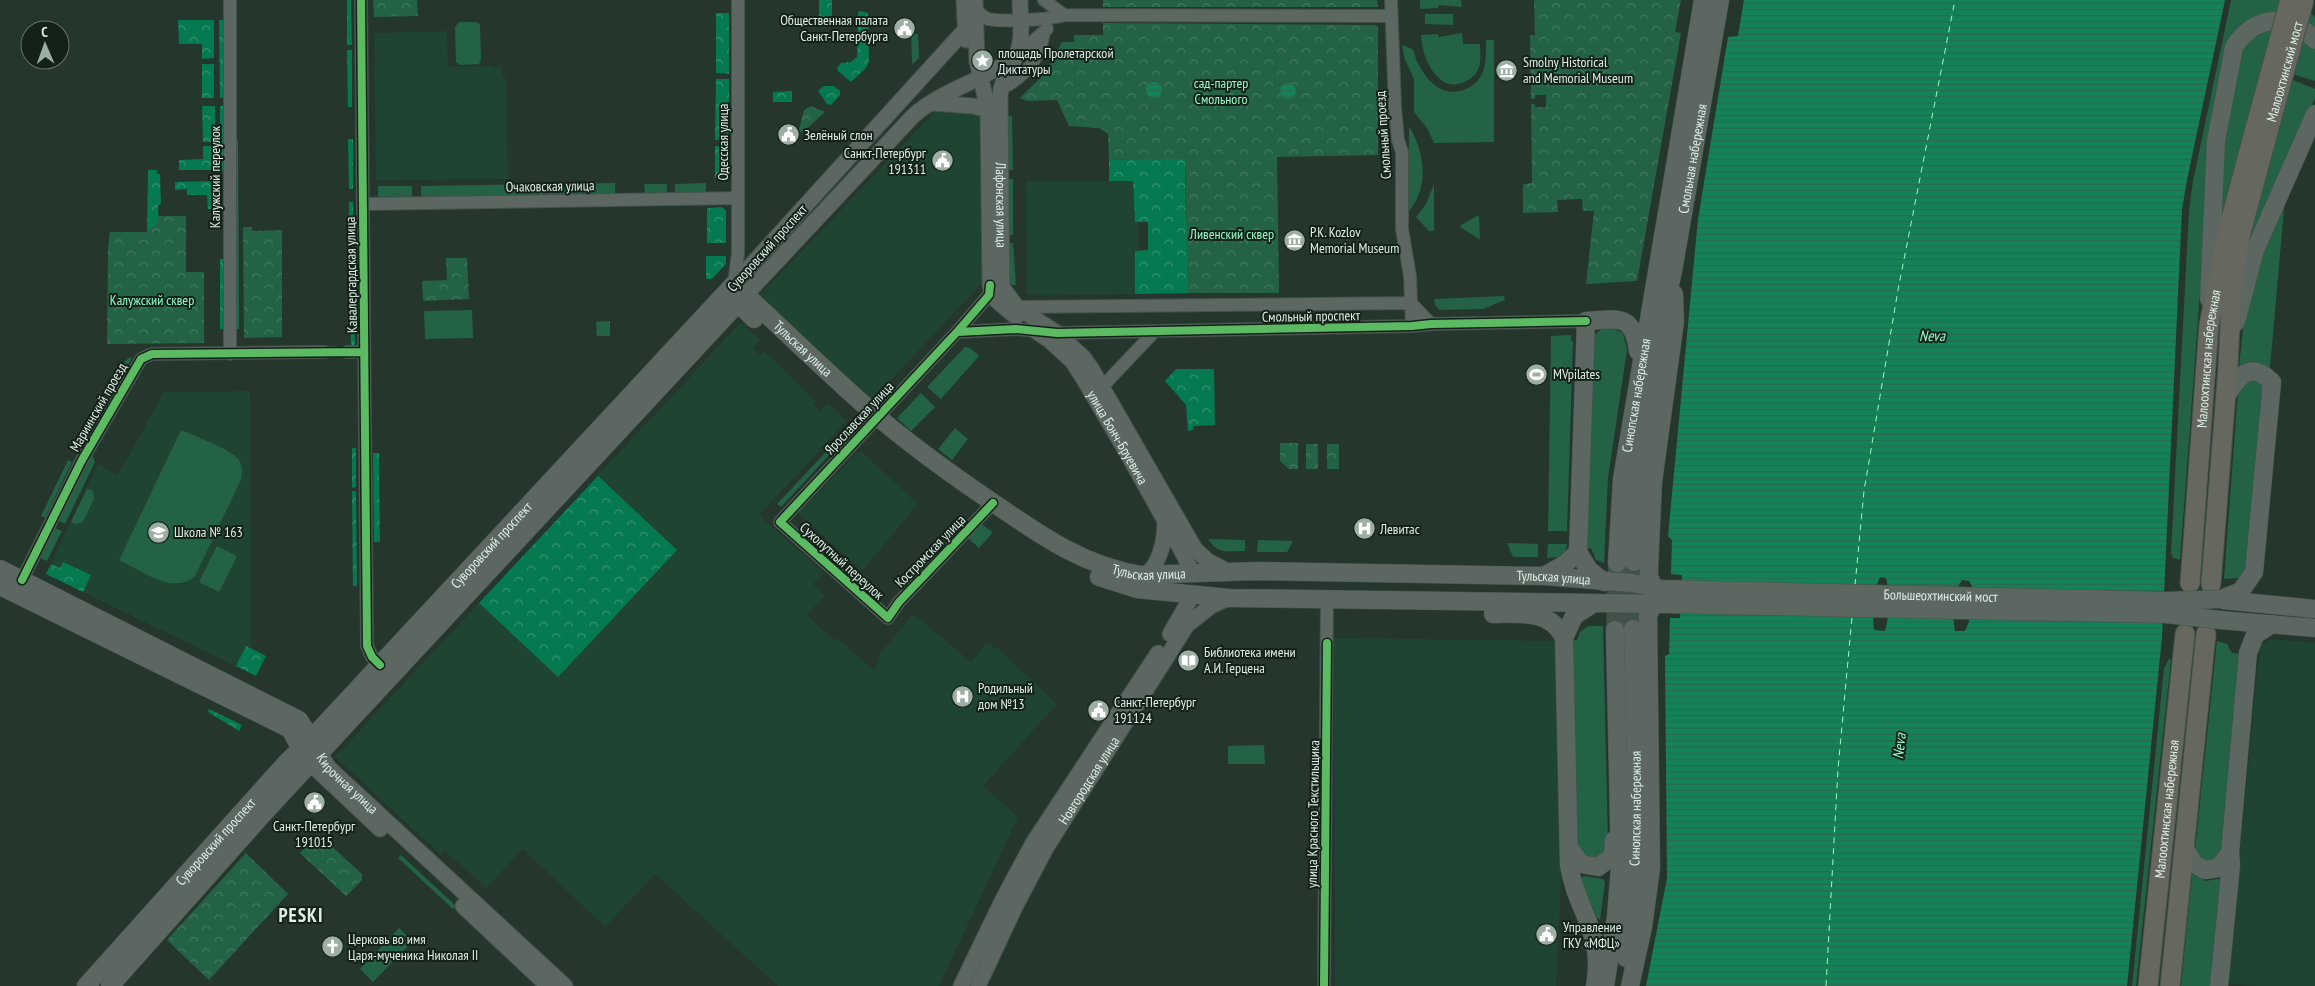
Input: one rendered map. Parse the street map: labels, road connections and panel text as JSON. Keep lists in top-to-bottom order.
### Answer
{
  "streets": {
    "main road": [
      "Малоохтинский мост",
      "Смольная набережная",
      "Суворовский проспект",
      "Тульская улица",
      "Малоохтинская набережная",
      "Синопская набережная",
      "улица Бонч-Бруевича",
      "Большеохтинский мост",
      "Кирочная улица"
    ],
    "street": [
      "Смольный проезд",
      "Одесская улица",
      "Калужский переулок",
      "Очаковская улица",
      "Лафонская улица",
      "Кавалергардская улица",
      "Смольный проспект",
      "Мариинский проезд",
      "Ярославская улица",
      "Костромская улица",
      "Сухопутный переулок",
      "Новгородская улица",
      "улица Красного Текстильщика"
    ]
  },
  "crossings": [
    ["Малоохтинский мост", "Малоохтинская набережная"],
    ["Смольный проезд", "Смольный проспект"],
    ["Одесская улица", "Очаковская улица"],
    ["Одесская улица", "Суворовский проспект"],
    ["Одесская улица", "Тульская улица"],
    ["Смольная набережная", "Синопская набережная"],
    ["Калужский переулок", "Мариинский проезд"],
    ["Очаковская улица", "Кавалергардская улица"],
    ["Лафонская улица", "Смольный проспект"],
    ["Лафонская улица", "Ярославская улица"],
    ["Лафонская улица", "улица Бонч-Бруевича"],
    ["Суворовский проспект", "Кавалергардская улица"],
    ["Суворовский проспект", "Тульская улица"],
    ["Суворовский проспект", "Кирочная улица"],
    ["Смольный проспект", "улица Бонч-Бруевича"],
    ["Тульская улица", "Ярославская улица"],
    ["Тульская улица", "улица Бонч-Бруевича"],
    ["Тульская улица", "Костромская улица"],
    ["Тульская улица", "Большеохтинский мост"],
    ["Тульская улица", "Новгородская улица"],
    ["Тульская улица", "улица Красного Текстильщика"],
    ["Мариинский проезд", "Кирочная улица"],
    ["Ярославская улица", "Сухопутный переулок"],
    ["улица Бонч-Бруевича", "Новгородская улица"],
    ["Костромская улица", "Сухопутный переулок"]
  ],
  "districts": ["PESKI"],
  "water": ["Neva"],
  "parks": ["сад-партер Смольного", "Ливенский сквер", "Калужский сквер"],
  "places": {
    "public building": [
      "Общественная палата Санкт-Петербурга",
      "Зелёный слон",
      "Санкт-Петербург 191311",
      "Санкт-Петербург 191124",
      "Санкт-Петербург 191015",
      "Управление ГКУ «МФЦ»"
    ],
    "place": ["площадь Пролетарской Диктатуры"],
    "museum": ["Smolny Historical and Memorial Museum", "P.K. Kozlov Memorial Museum"],
    "sports": ["MVpilates"],
    "hospital": ["Левитас", "Родильный дом №13"],
    "school or university": ["Школа № 163"],
    "library": ["Библиотека имени А.И. Герцена"],
    "church": ["Церковь во имя Царя-мученика Николая II"]
  },
  "north": "top"
}
